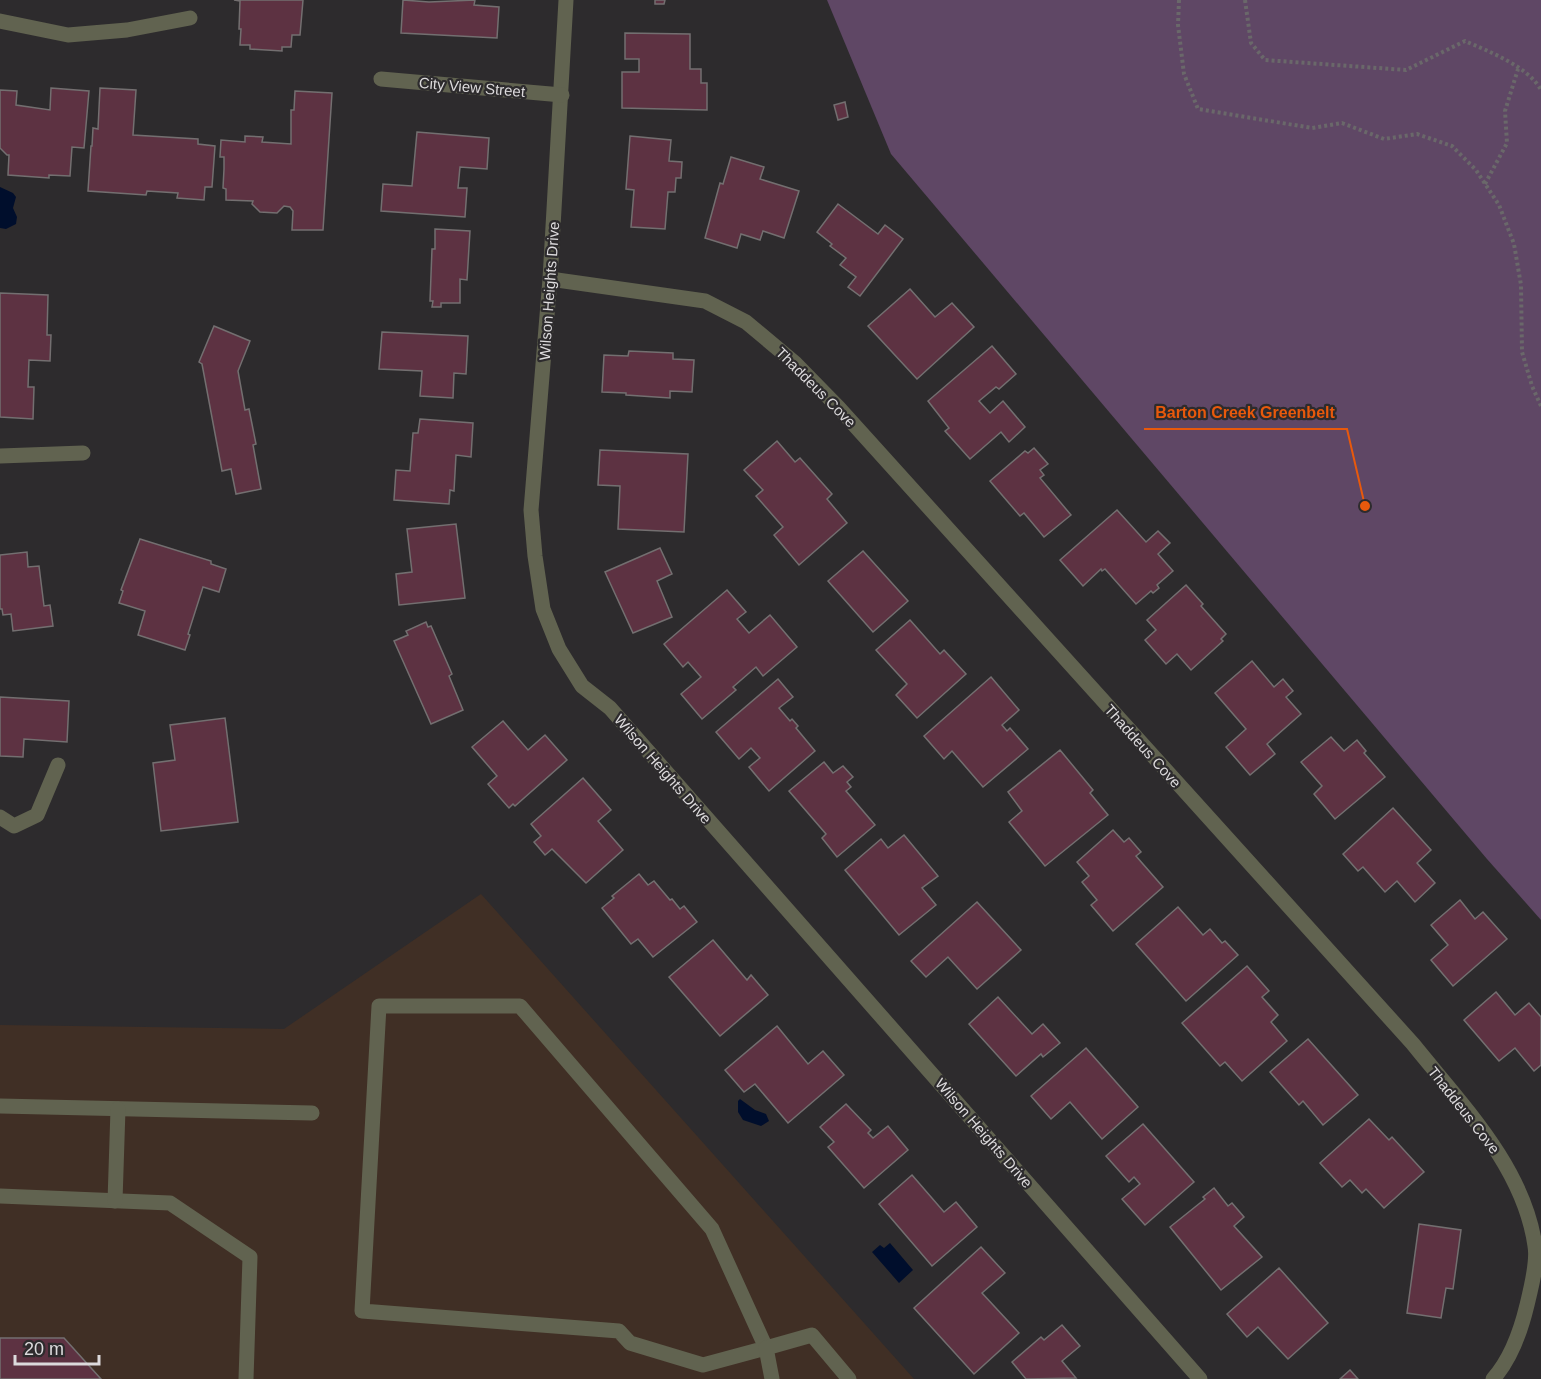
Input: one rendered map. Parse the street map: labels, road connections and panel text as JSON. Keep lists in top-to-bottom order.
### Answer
{
  "streets": {
    "street": ["City View Street", "Wilson Heights Drive", "Thaddeus Cove"]
  },
  "crossings": [
    ["City View Street", "Wilson Heights Drive"],
    ["Wilson Heights Drive", "Thaddeus Cove"]
  ],
  "places": ["Barton Creek Greenbelt"],
  "scale_bar": "20 m"
}
